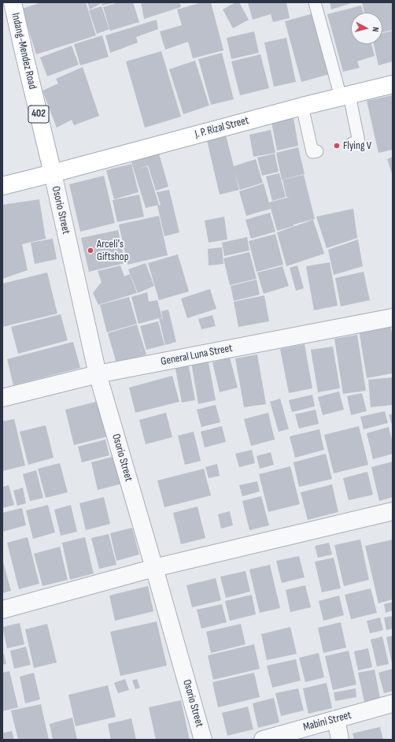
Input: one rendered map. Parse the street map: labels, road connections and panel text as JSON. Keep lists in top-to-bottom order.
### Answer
{
  "streets": {
    "main road": ["Indang-Mendez Road", "402", "J. P. Rizal Street"],
    "street": ["Osorio Street", "General Luna Street", "Mabini Street"]
  },
  "crossings": [
    ["Indang-Mendez Road", "J. P. Rizal Street"],
    ["Indang-Mendez Road", "Osorio Street"],
    ["J. P. Rizal Street", "Osorio Street"],
    ["Osorio Street", "General Luna Street"]
  ],
  "places": ["Flying V", "Arceli's Giftshop"],
  "north": "right"
}
